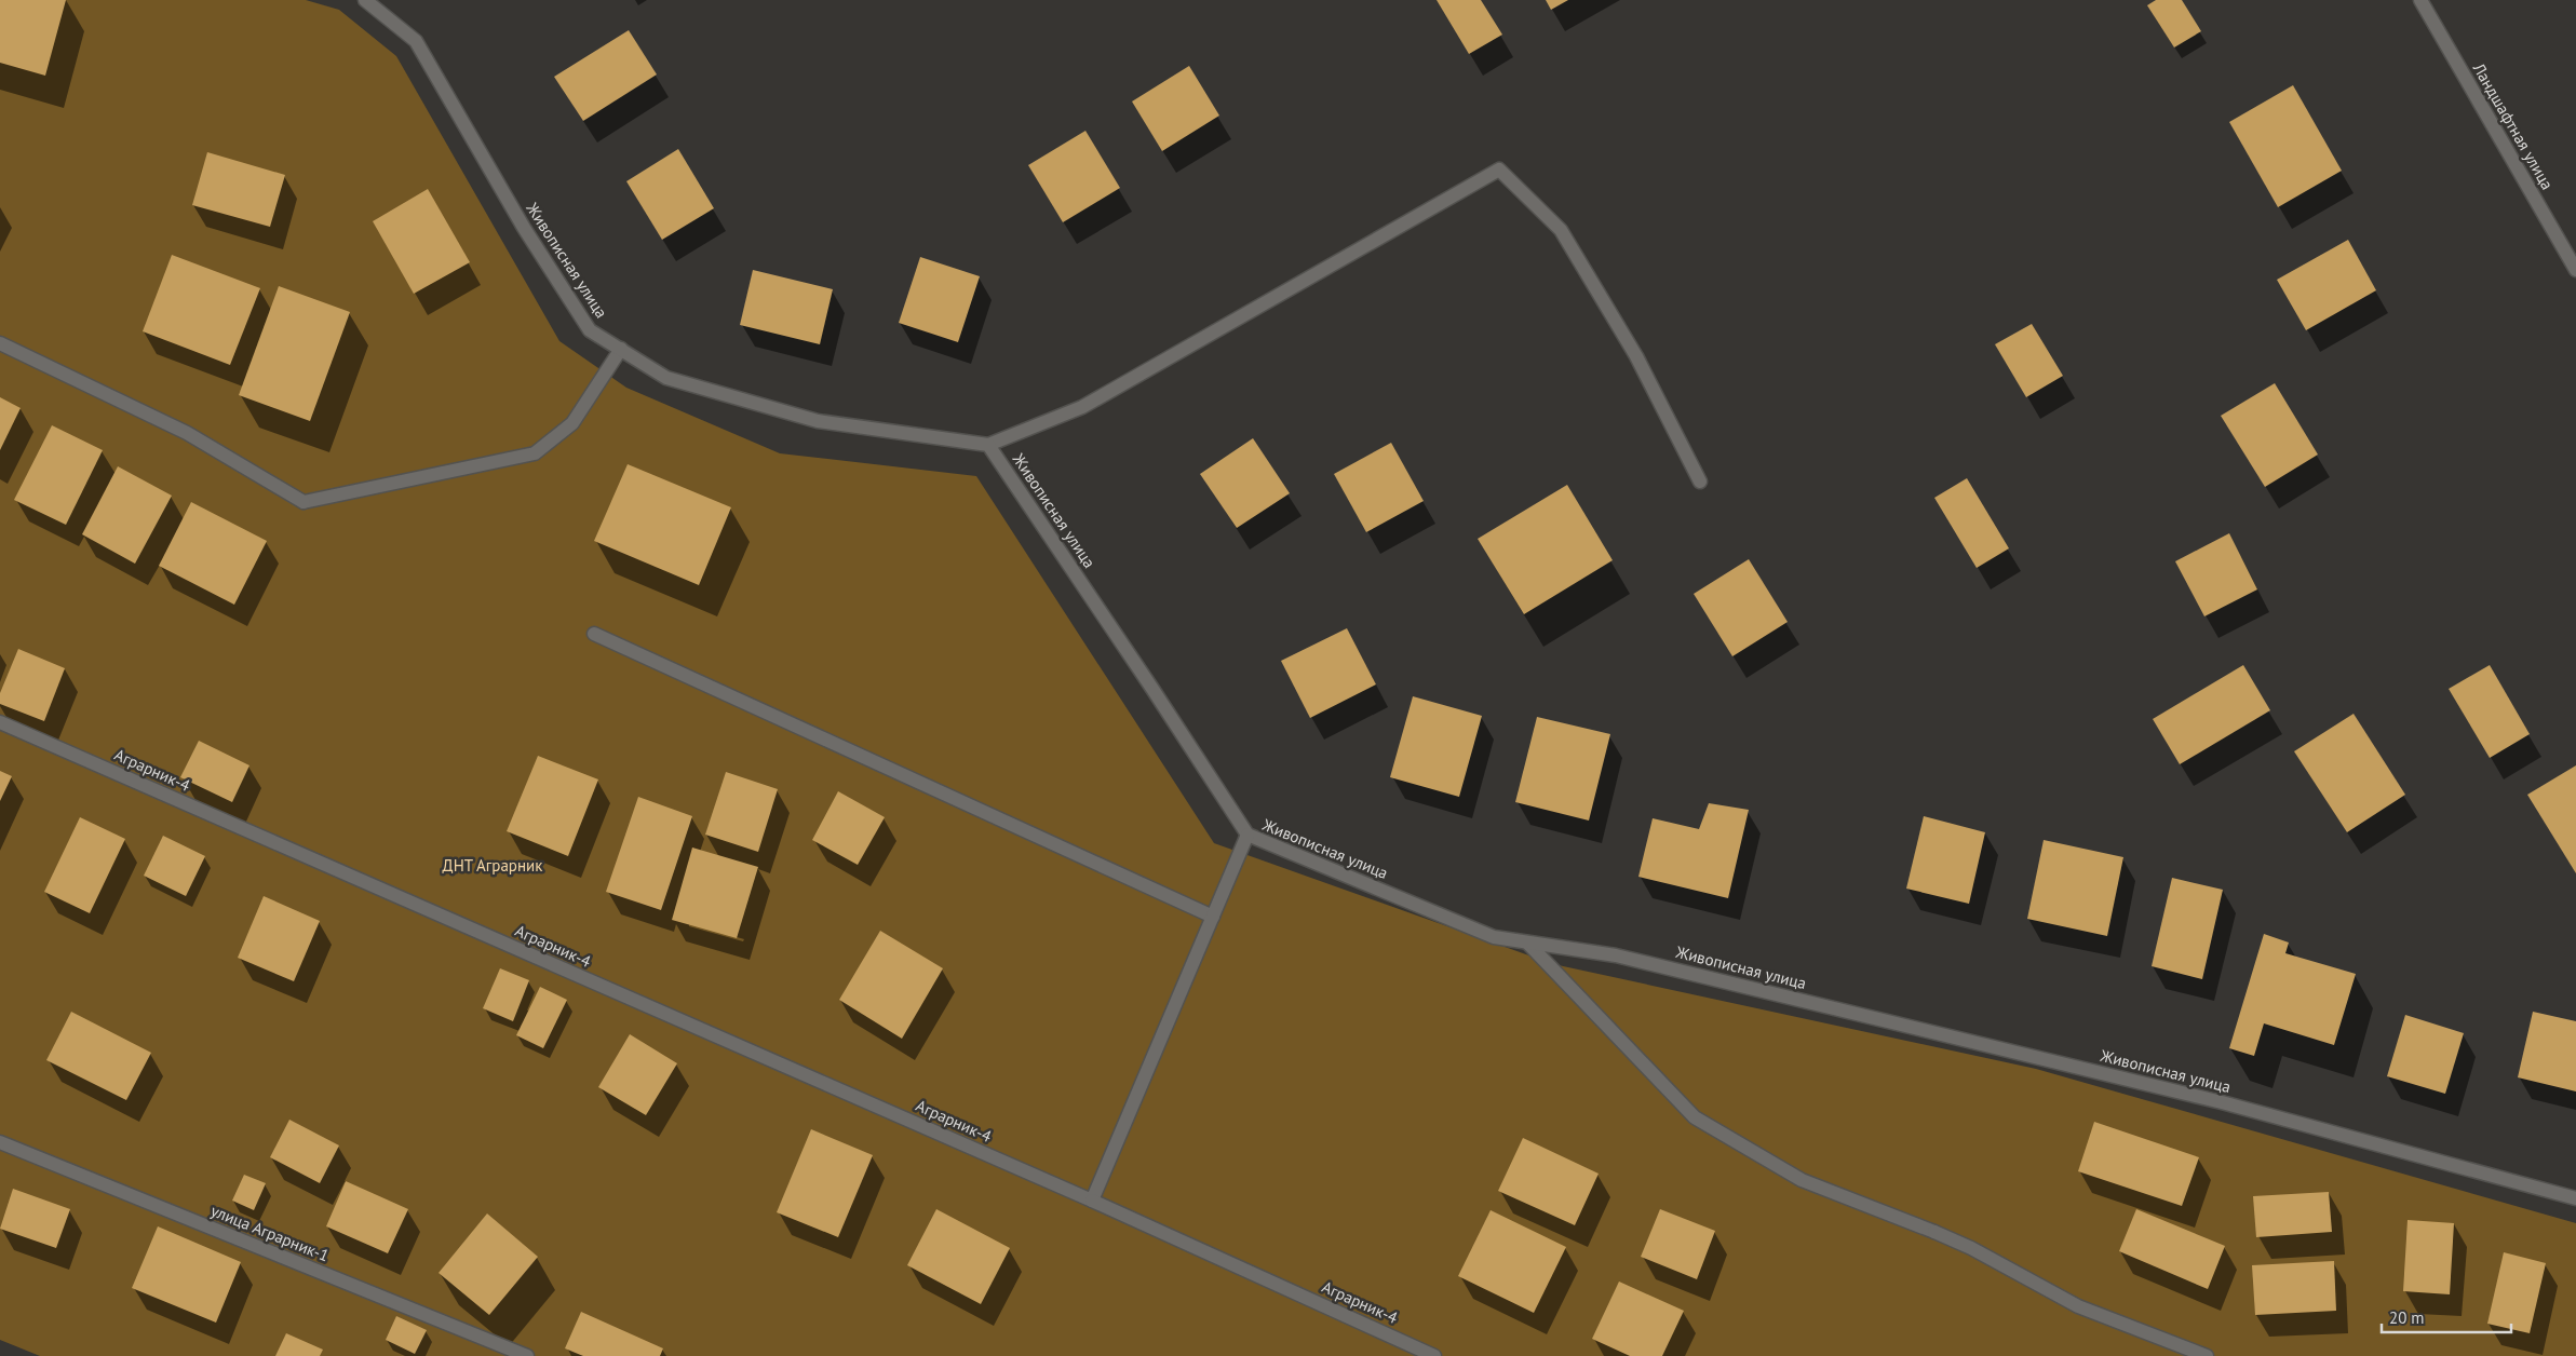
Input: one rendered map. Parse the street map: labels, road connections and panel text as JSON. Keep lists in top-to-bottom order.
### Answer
{
  "streets": {
    "street": [
      "Ландшафтная улица",
      "Живописная улица",
      "Аграрник-4",
      "улица Аграрник-1"
    ]
  },
  "parks": ["ДНТ Аграрник"],
  "scale_bar": "20 m"
}
